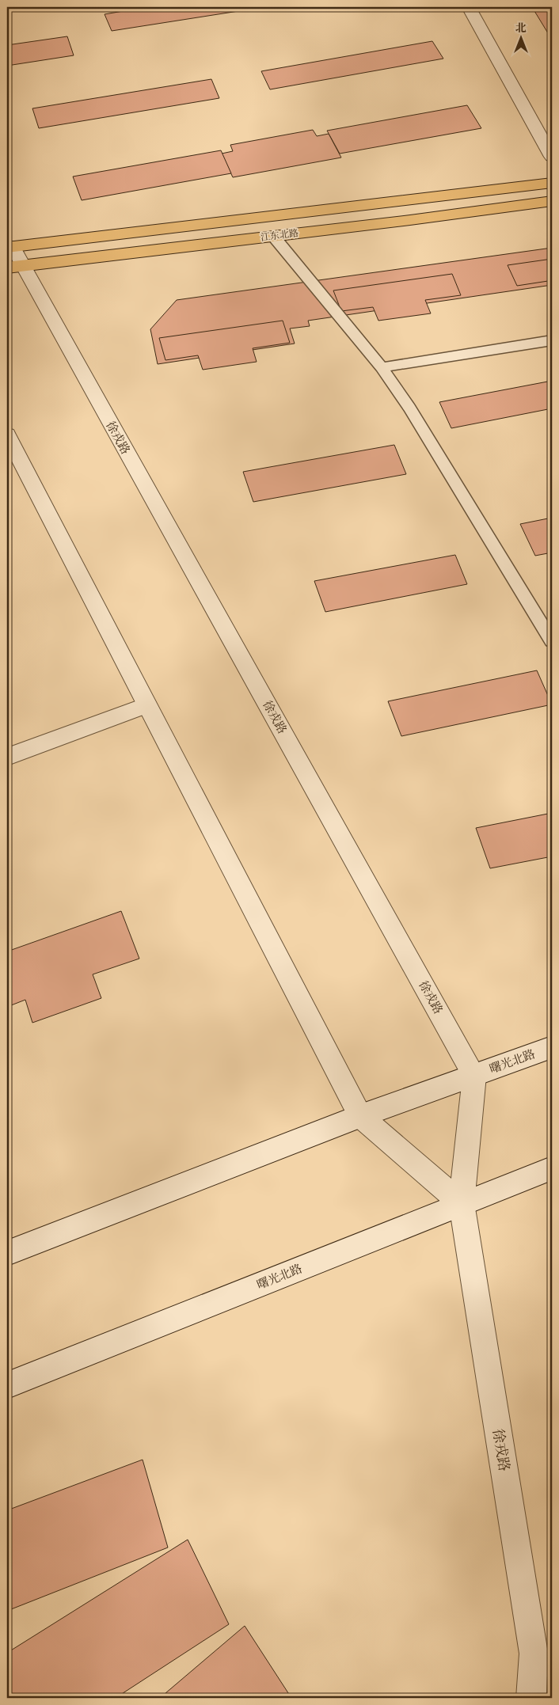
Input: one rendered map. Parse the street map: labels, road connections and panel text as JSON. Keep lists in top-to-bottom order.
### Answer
{
  "streets": {
    "main road": ["江东北路"],
    "street": ["徐戎路", "曙光北路"]
  },
  "crossings": [
    ["江东北路", "徐戎路"],
    ["徐戎路", "曙光北路"]
  ],
  "north": "top"
}
